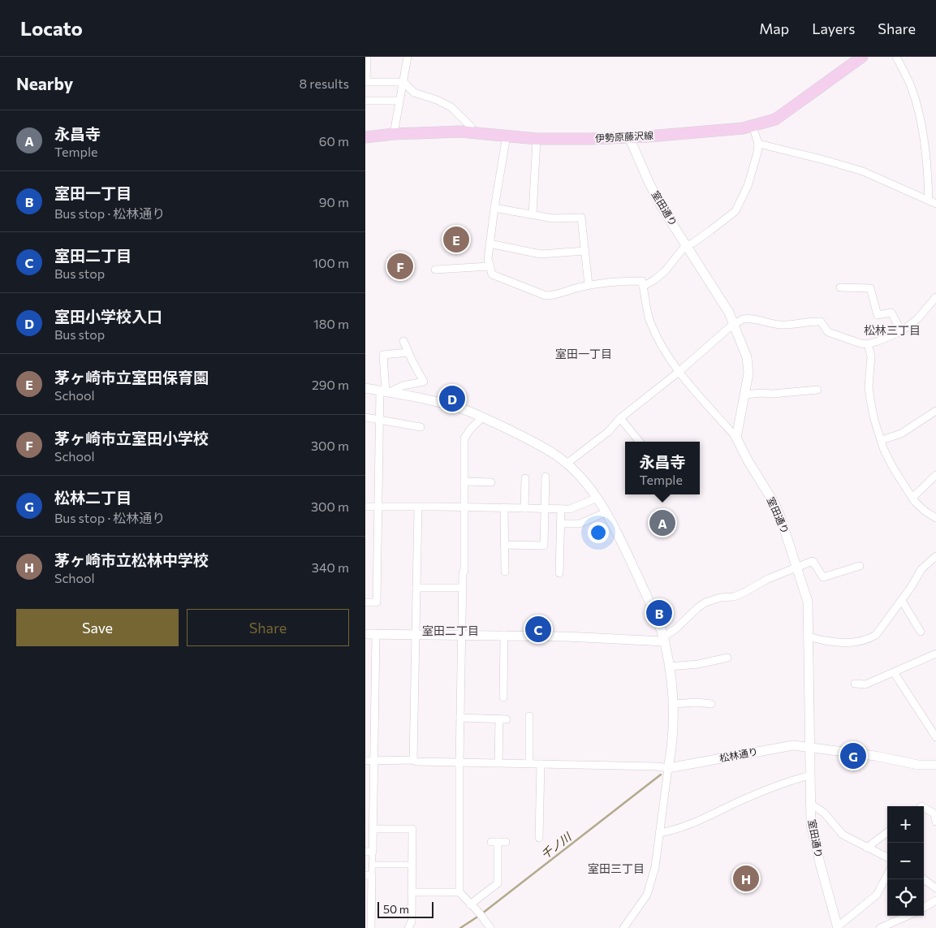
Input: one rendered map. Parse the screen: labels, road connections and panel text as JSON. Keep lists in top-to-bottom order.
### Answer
{
  "streets": {
    "main road": ["伊勢原藤沢線"],
    "street": ["室田通り", "松林通り"]
  },
  "crossings": [
    ["伊勢原藤沢線", "室田通り"],
    ["室田通り", "松林通り"]
  ],
  "districts": [
    "松林三丁目",
    "室田一丁目",
    "室田二丁目",
    "室田三丁目"
  ],
  "water": ["千ノ川"],
  "scale_bar": "50 m",
  "page": {
    "header": "Locato",
    "nav": ["Map", "Layers", "Share"],
    "heading": ["Nearby", "8 results"],
    "list": [
      {
        "mark": "A",
        "name": "永昌寺",
        "note": "Temple",
        "value": "60 m"
      },
      {
        "mark": "B",
        "name": "室田一丁目",
        "note": "Bus stop · 松林通り",
        "value": "90 m"
      },
      {
        "mark": "C",
        "name": "室田二丁目",
        "note": "Bus stop",
        "value": "100 m"
      },
      {
        "mark": "D",
        "name": "室田小学校入口",
        "note": "Bus stop",
        "value": "180 m"
      },
      {
        "mark": "E",
        "name": "茅ヶ崎市立室田保育園",
        "note": "School",
        "value": "290 m"
      },
      {
        "mark": "F",
        "name": "茅ヶ崎市立室田小学校",
        "note": "School",
        "value": "300 m"
      },
      {
        "mark": "G",
        "name": "松林二丁目",
        "note": "Bus stop · 松林通り",
        "value": "300 m"
      },
      {
        "mark": "H",
        "name": "茅ヶ崎市立松林中学校",
        "note": "School",
        "value": "340 m"
      }
    ],
    "pins": [
      "E",
      "F",
      "D",
      "A",
      "B",
      "C",
      "G",
      "H"
    ],
    "popup": ["永昌寺", "Temple"],
    "buttons": ["Save", "Share"],
    "map_buttons": ["+", "−"],
    "scale": "50 m"
  }
}
